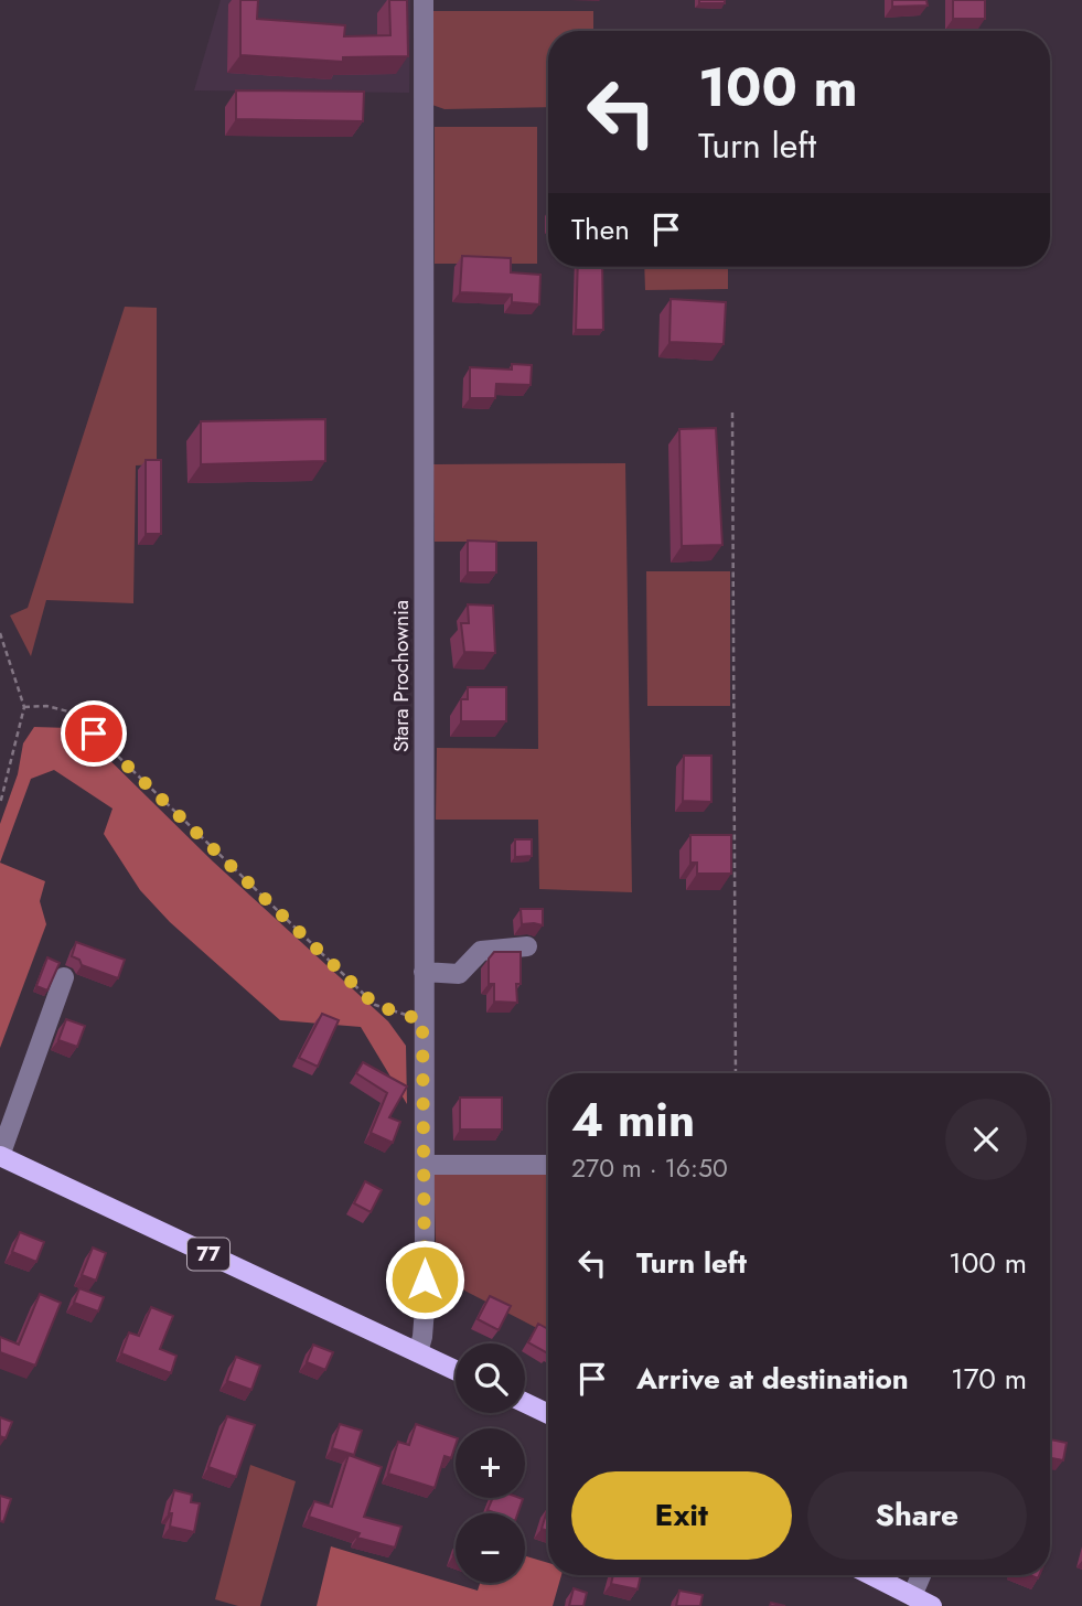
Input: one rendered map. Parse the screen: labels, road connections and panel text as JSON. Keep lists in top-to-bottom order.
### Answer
{
  "streets": {
    "main road": ["77"],
    "street": ["Stara Prochownia"]
  },
  "crossings": [
    ["Stara Prochownia", "77"]
  ],
  "page": {
    "turn": ["100 m", "Turn left"],
    "then": "Then",
    "heading": ["4 min", "270 m · 16:50"],
    "list": [
      {
        "name": "Turn left",
        "value": "100 m"
      },
      {
        "name": "Arrive at destination",
        "value": "170 m"
      }
    ],
    "map_buttons": ["+", "−"],
    "buttons": ["Exit", "Share"]
  }
}
